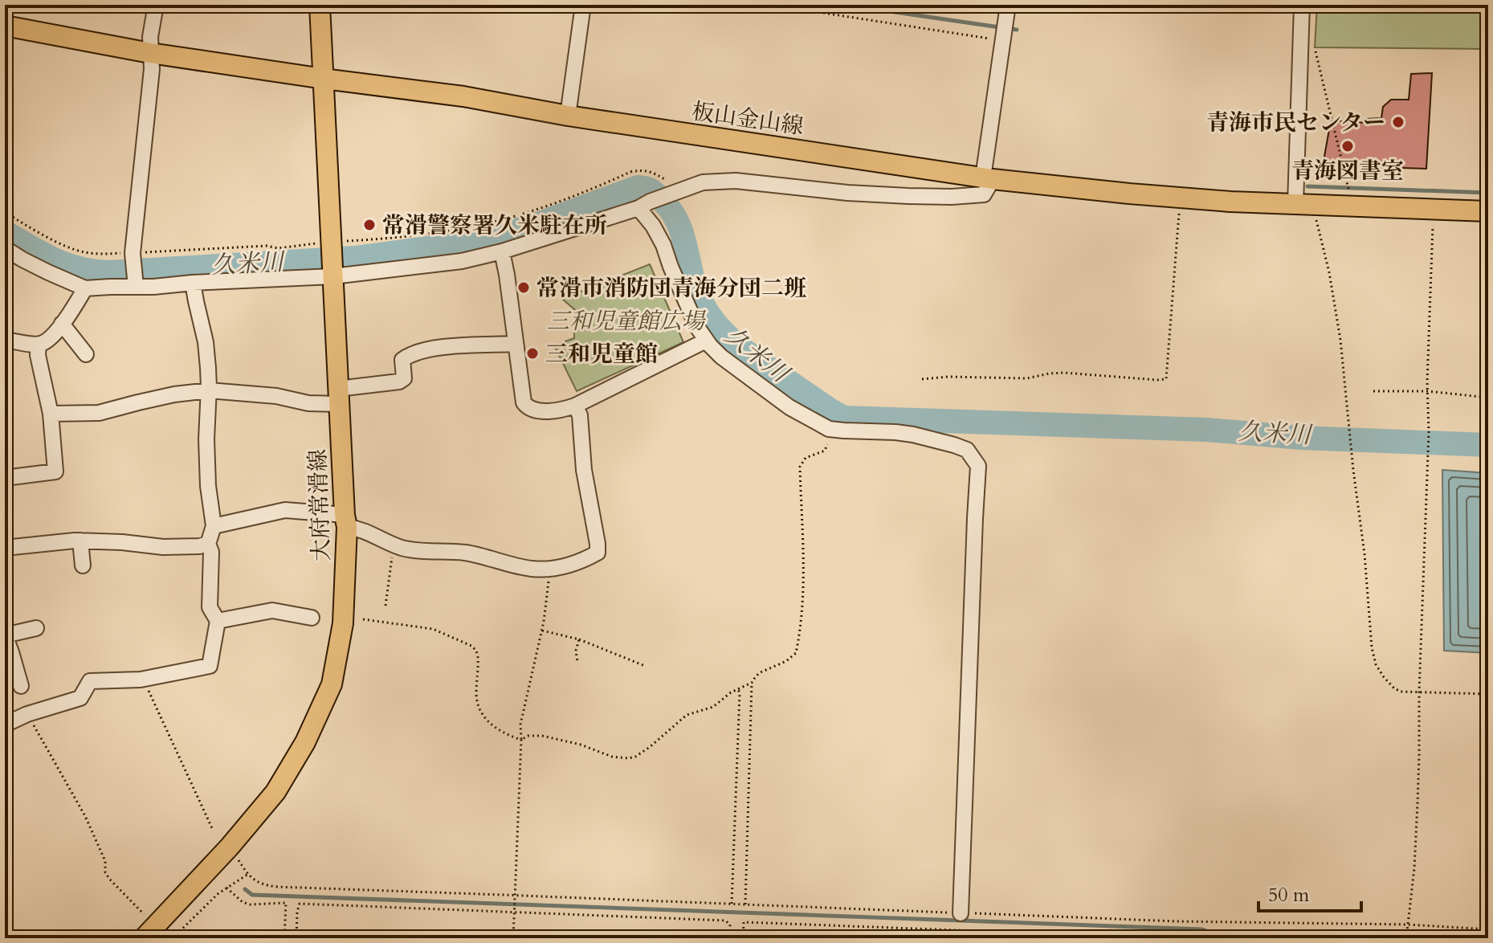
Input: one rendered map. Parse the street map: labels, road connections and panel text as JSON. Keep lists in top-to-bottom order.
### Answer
{
  "streets": {
    "main road": ["板山金山線", "大府常滑線"]
  },
  "crossings": [
    ["板山金山線", "大府常滑線"]
  ],
  "water": ["久米川"],
  "parks": ["三和児童館広場"],
  "places": [
    "青海市民センター",
    "青海図書室",
    "常滑警察署久米駐在所",
    "常滑市消防団青海分団二班",
    "三和児童館"
  ],
  "scale_bar": "50 m"
}
